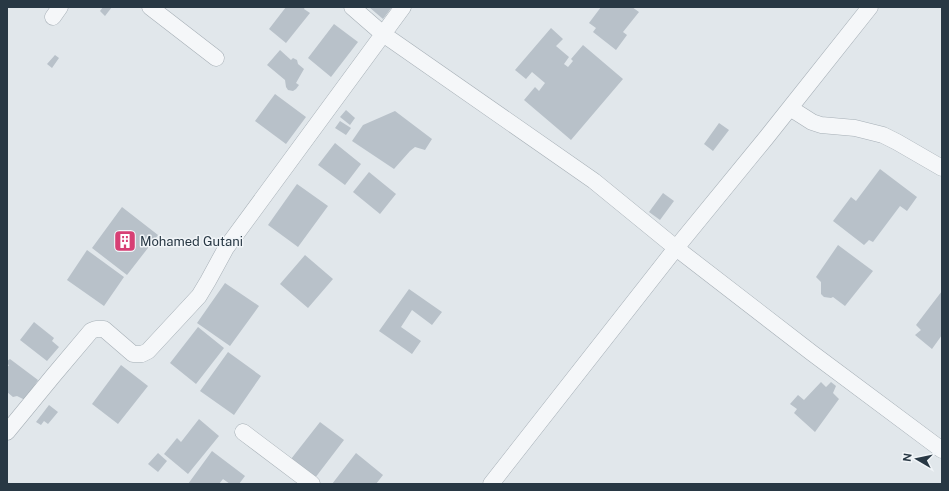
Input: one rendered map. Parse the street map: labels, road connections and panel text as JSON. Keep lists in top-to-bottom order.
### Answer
{
  "places": {
    "building": ["Mohamed Gutani"]
  },
  "north": "left"
}
